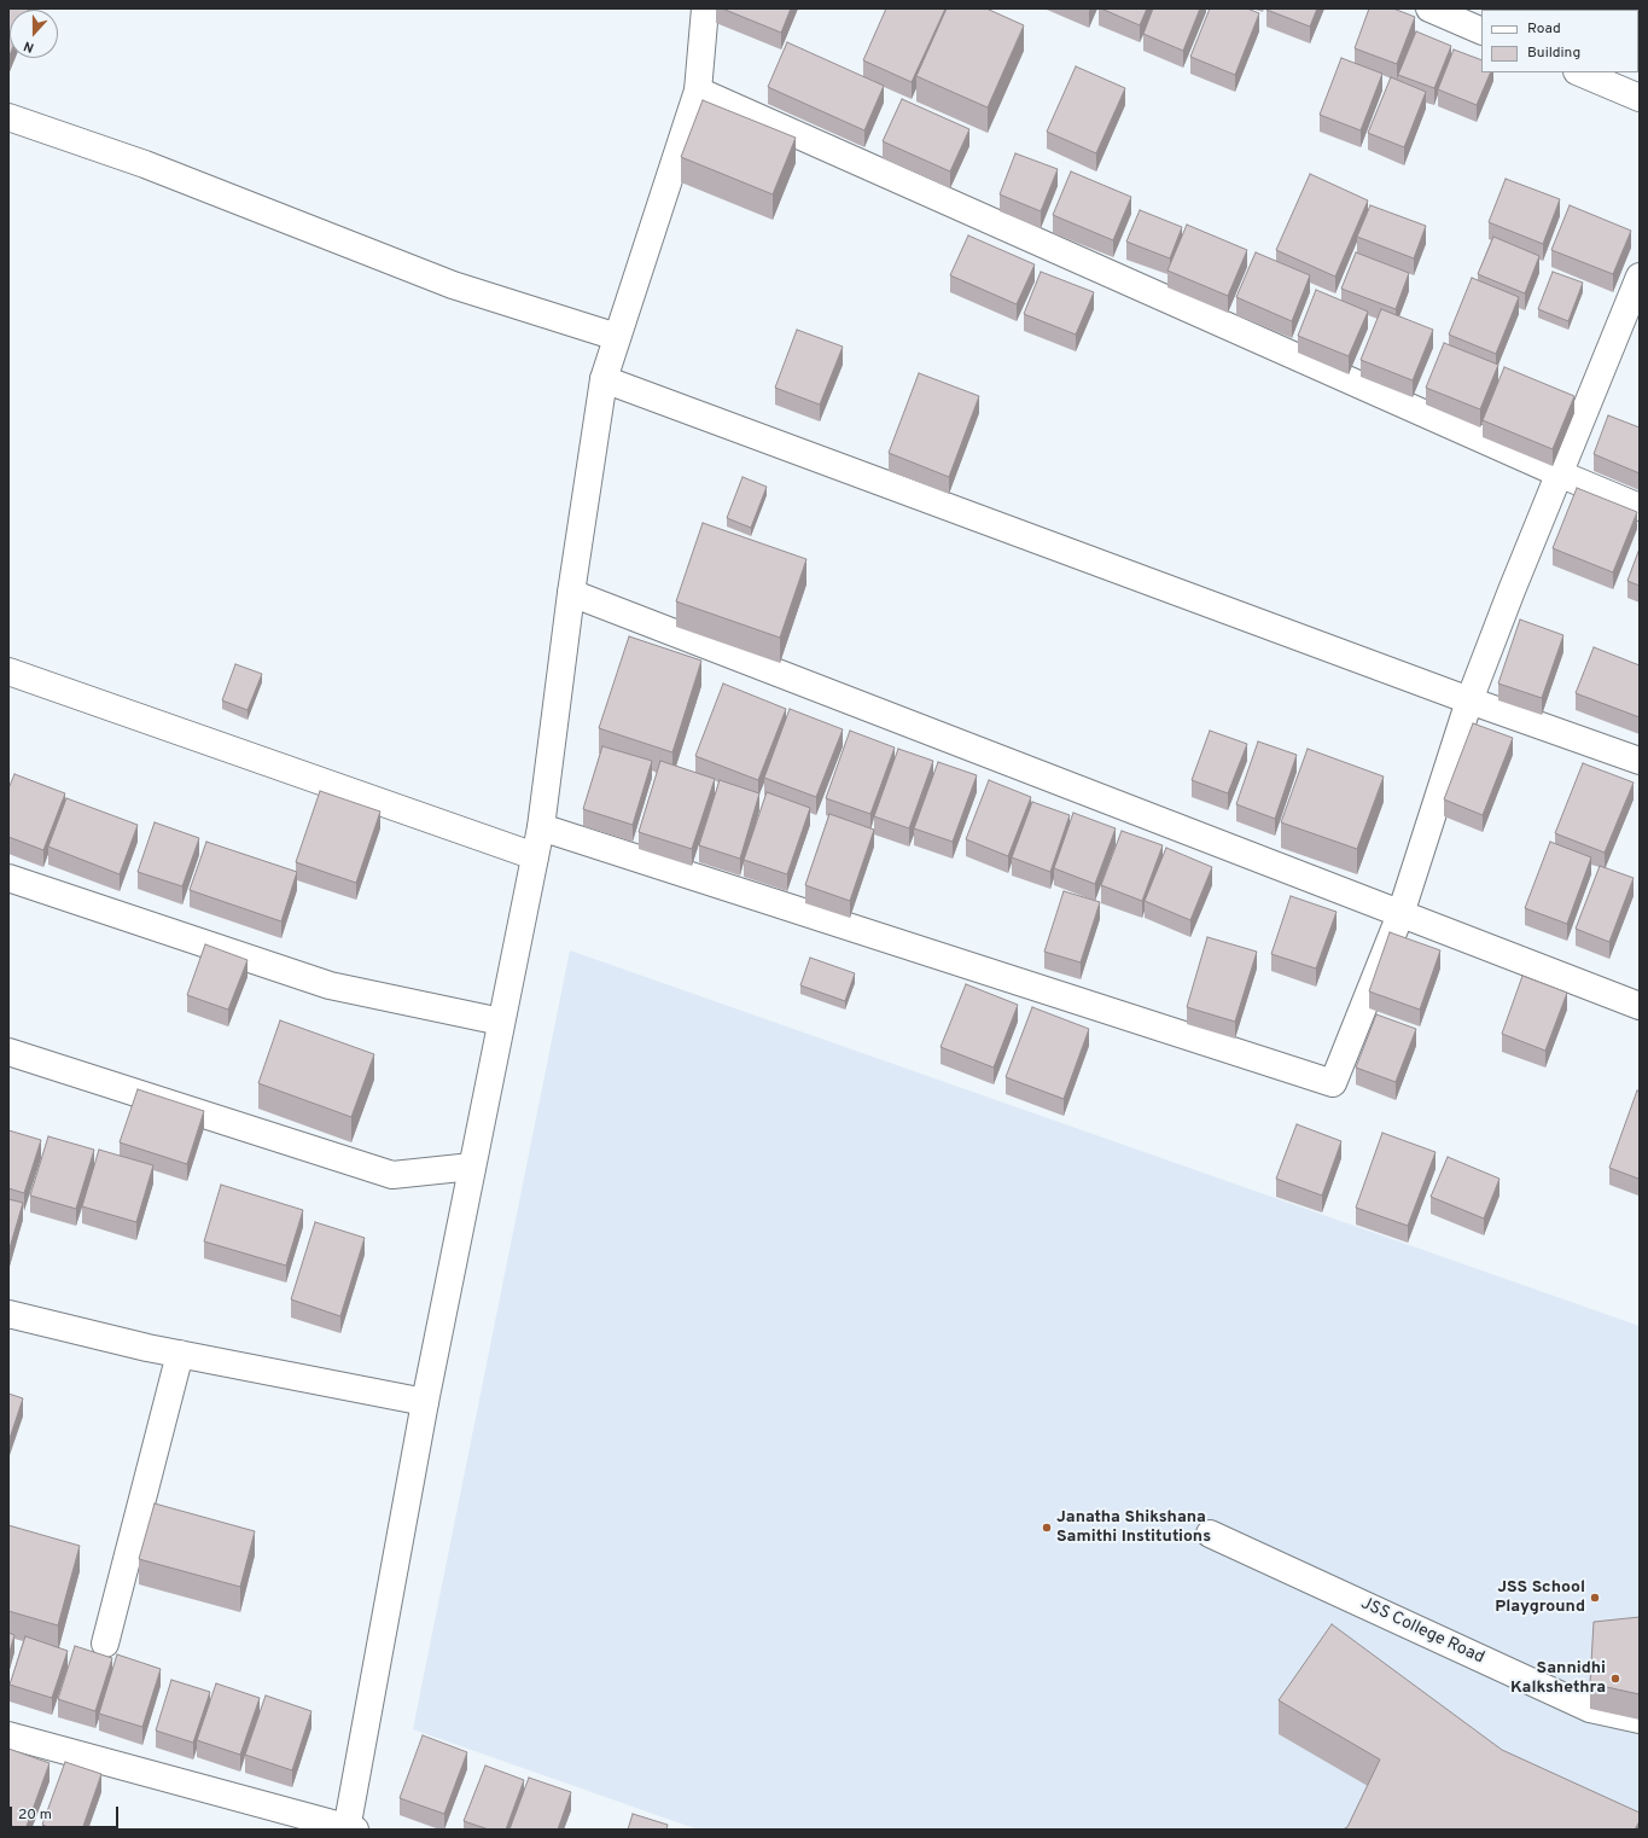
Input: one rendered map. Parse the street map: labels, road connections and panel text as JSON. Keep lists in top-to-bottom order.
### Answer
{
  "streets": {
    "street": ["JSS College Road"]
  },
  "places": ["Janatha Shikshana Samithi Institutions", "JSS School Playground", "Sannidhi Kalkshethra"],
  "legend": ["Road", "Building"],
  "scale_bar": "20 m",
  "north": "bottom"
}
